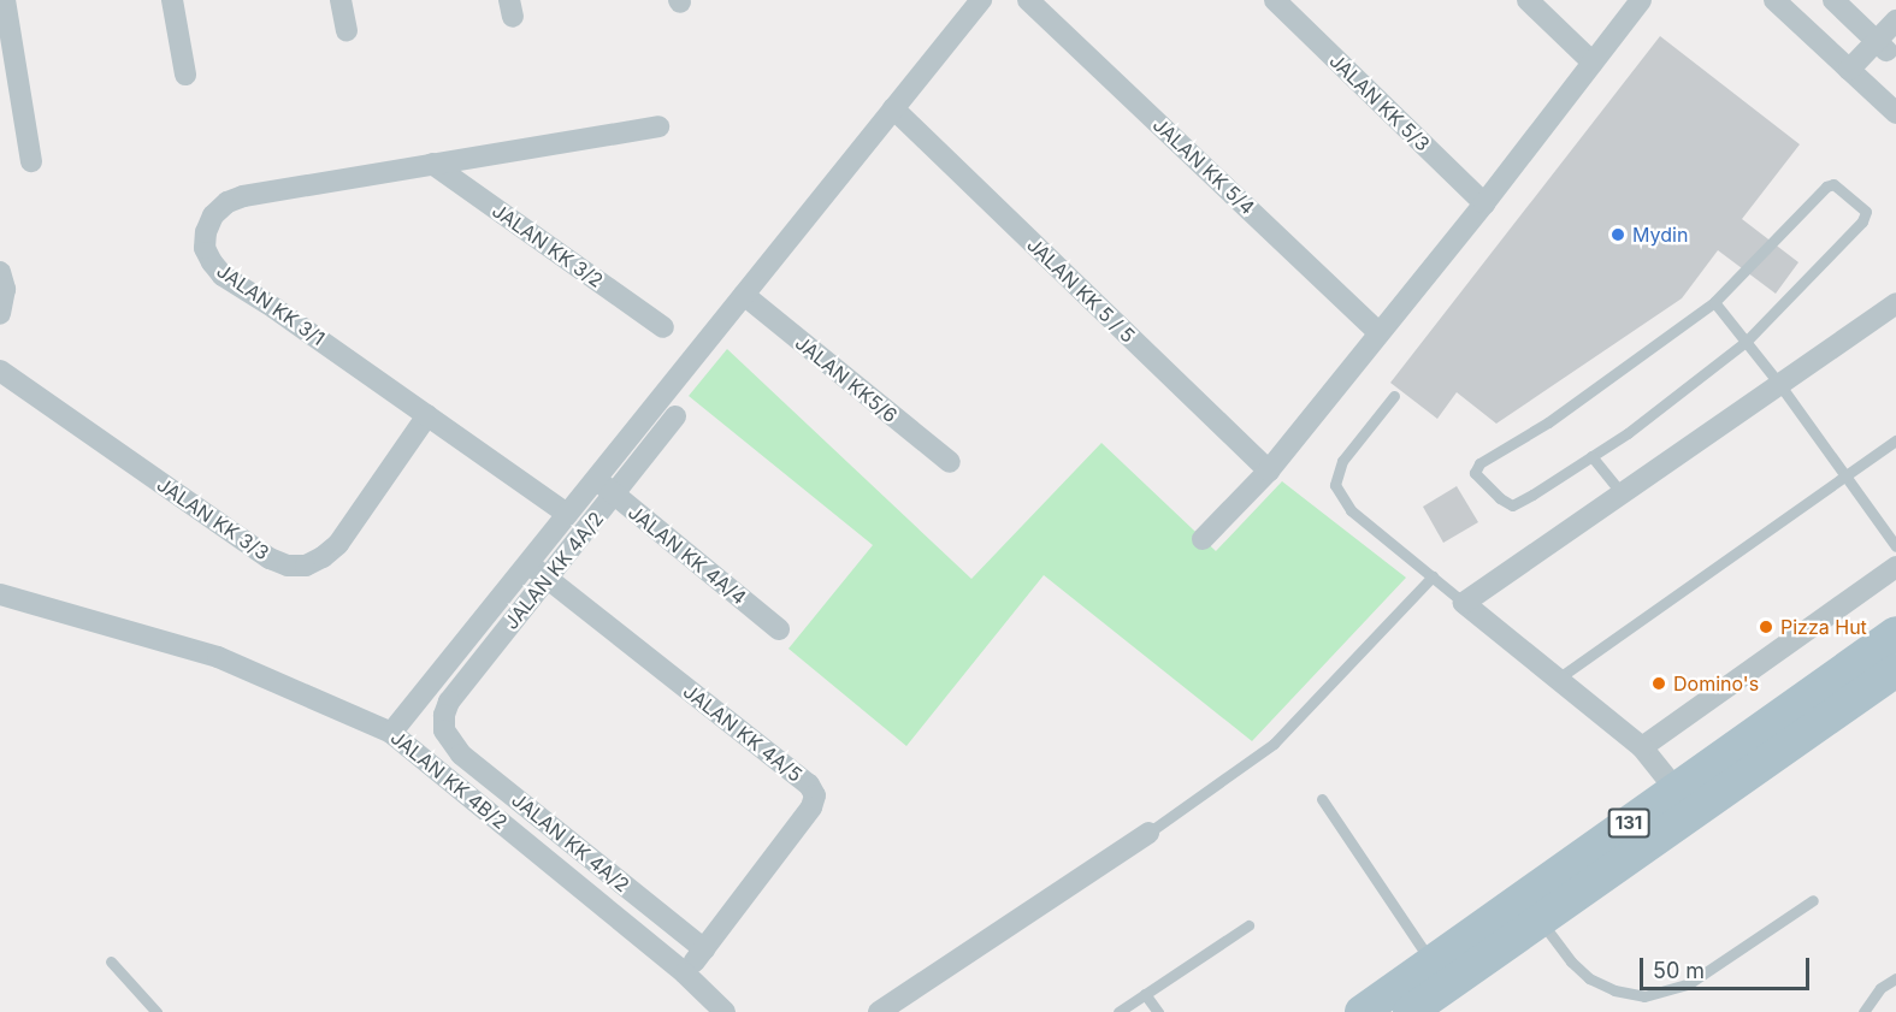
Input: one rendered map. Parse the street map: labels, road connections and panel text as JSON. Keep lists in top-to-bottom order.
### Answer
{
  "streets": {
    "main road": ["131"],
    "street": [
      "JALAN KK 5/3",
      "JALAN KK 5/4",
      "JALAN KK 3/2",
      "JALAN KK 5 / 5",
      "JALAN KK 3/1",
      "JALAN KK5/6",
      "JALAN KK 3/3",
      "JALAN KK 4A/4",
      "JALAN KK 4A/2",
      "JALAN KK 4A/5",
      "JALAN KK 4B/2"
    ]
  },
  "crossings": [
    ["JALAN KK 3/2", "JALAN KK 3/1"],
    ["JALAN KK 3/1", "JALAN KK 3/3"],
    ["JALAN KK 4A/4", "JALAN KK 4A/2"],
    ["JALAN KK 4A/2", "JALAN KK 4A/5"],
    ["JALAN KK 4A/5", "JALAN KK 4B/2"]
  ],
  "places": ["Mydin", "Pizza Hut", "Domino's"],
  "scale_bar": "50 m"
}
